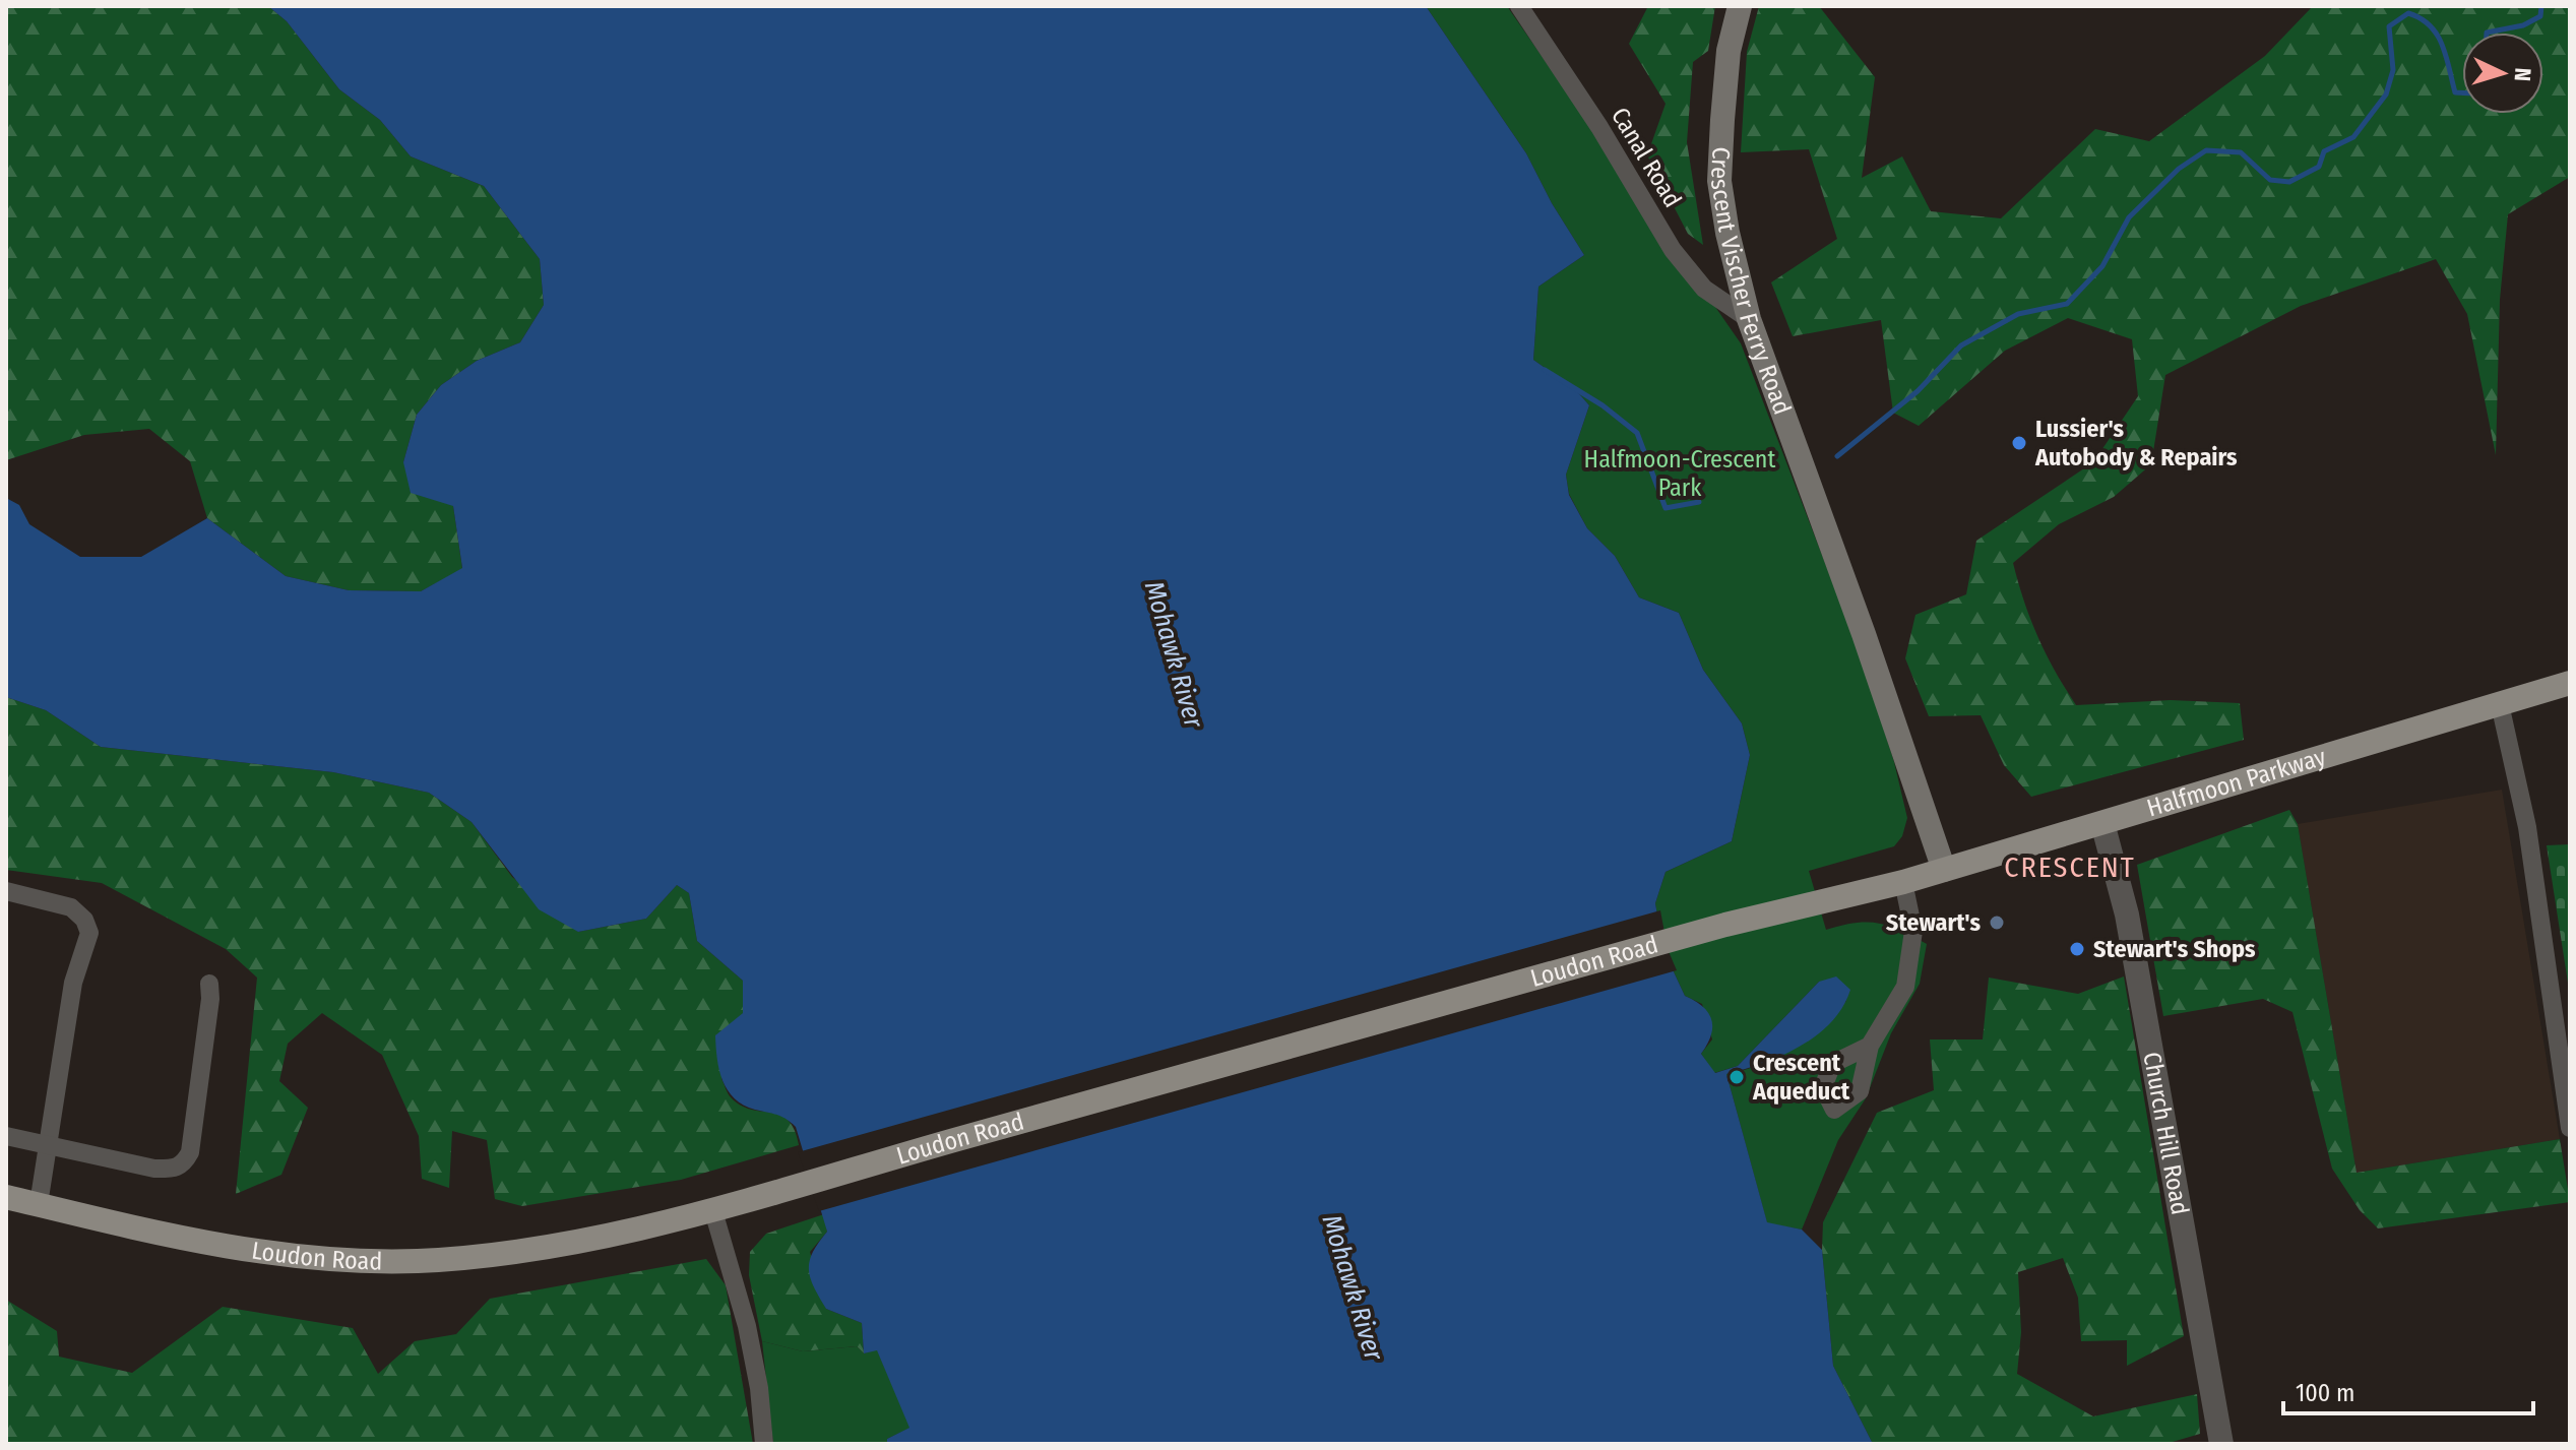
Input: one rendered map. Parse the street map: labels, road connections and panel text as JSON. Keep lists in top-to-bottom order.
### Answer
{
  "streets": {
    "main road": ["Crescent Vischer Ferry Road", "Halfmoon Parkway", "Loudon Road"],
    "street": ["Canal Road", "Church Hill Road"]
  },
  "crossings": [
    ["Canal Road", "Crescent Vischer Ferry Road"],
    ["Crescent Vischer Ferry Road", "Halfmoon Parkway"],
    ["Halfmoon Parkway", "Loudon Road"],
    ["Halfmoon Parkway", "Church Hill Road"]
  ],
  "districts": ["CRESCENT"],
  "water": ["Mohawk River"],
  "parks": ["Halfmoon-Crescent Park"],
  "places": [
    "Lussier's Autobody & Repairs",
    "Stewart's",
    "Stewart's Shops",
    "Crescent Aqueduct"
  ],
  "scale_bar": "100 m",
  "north": "right"
}
